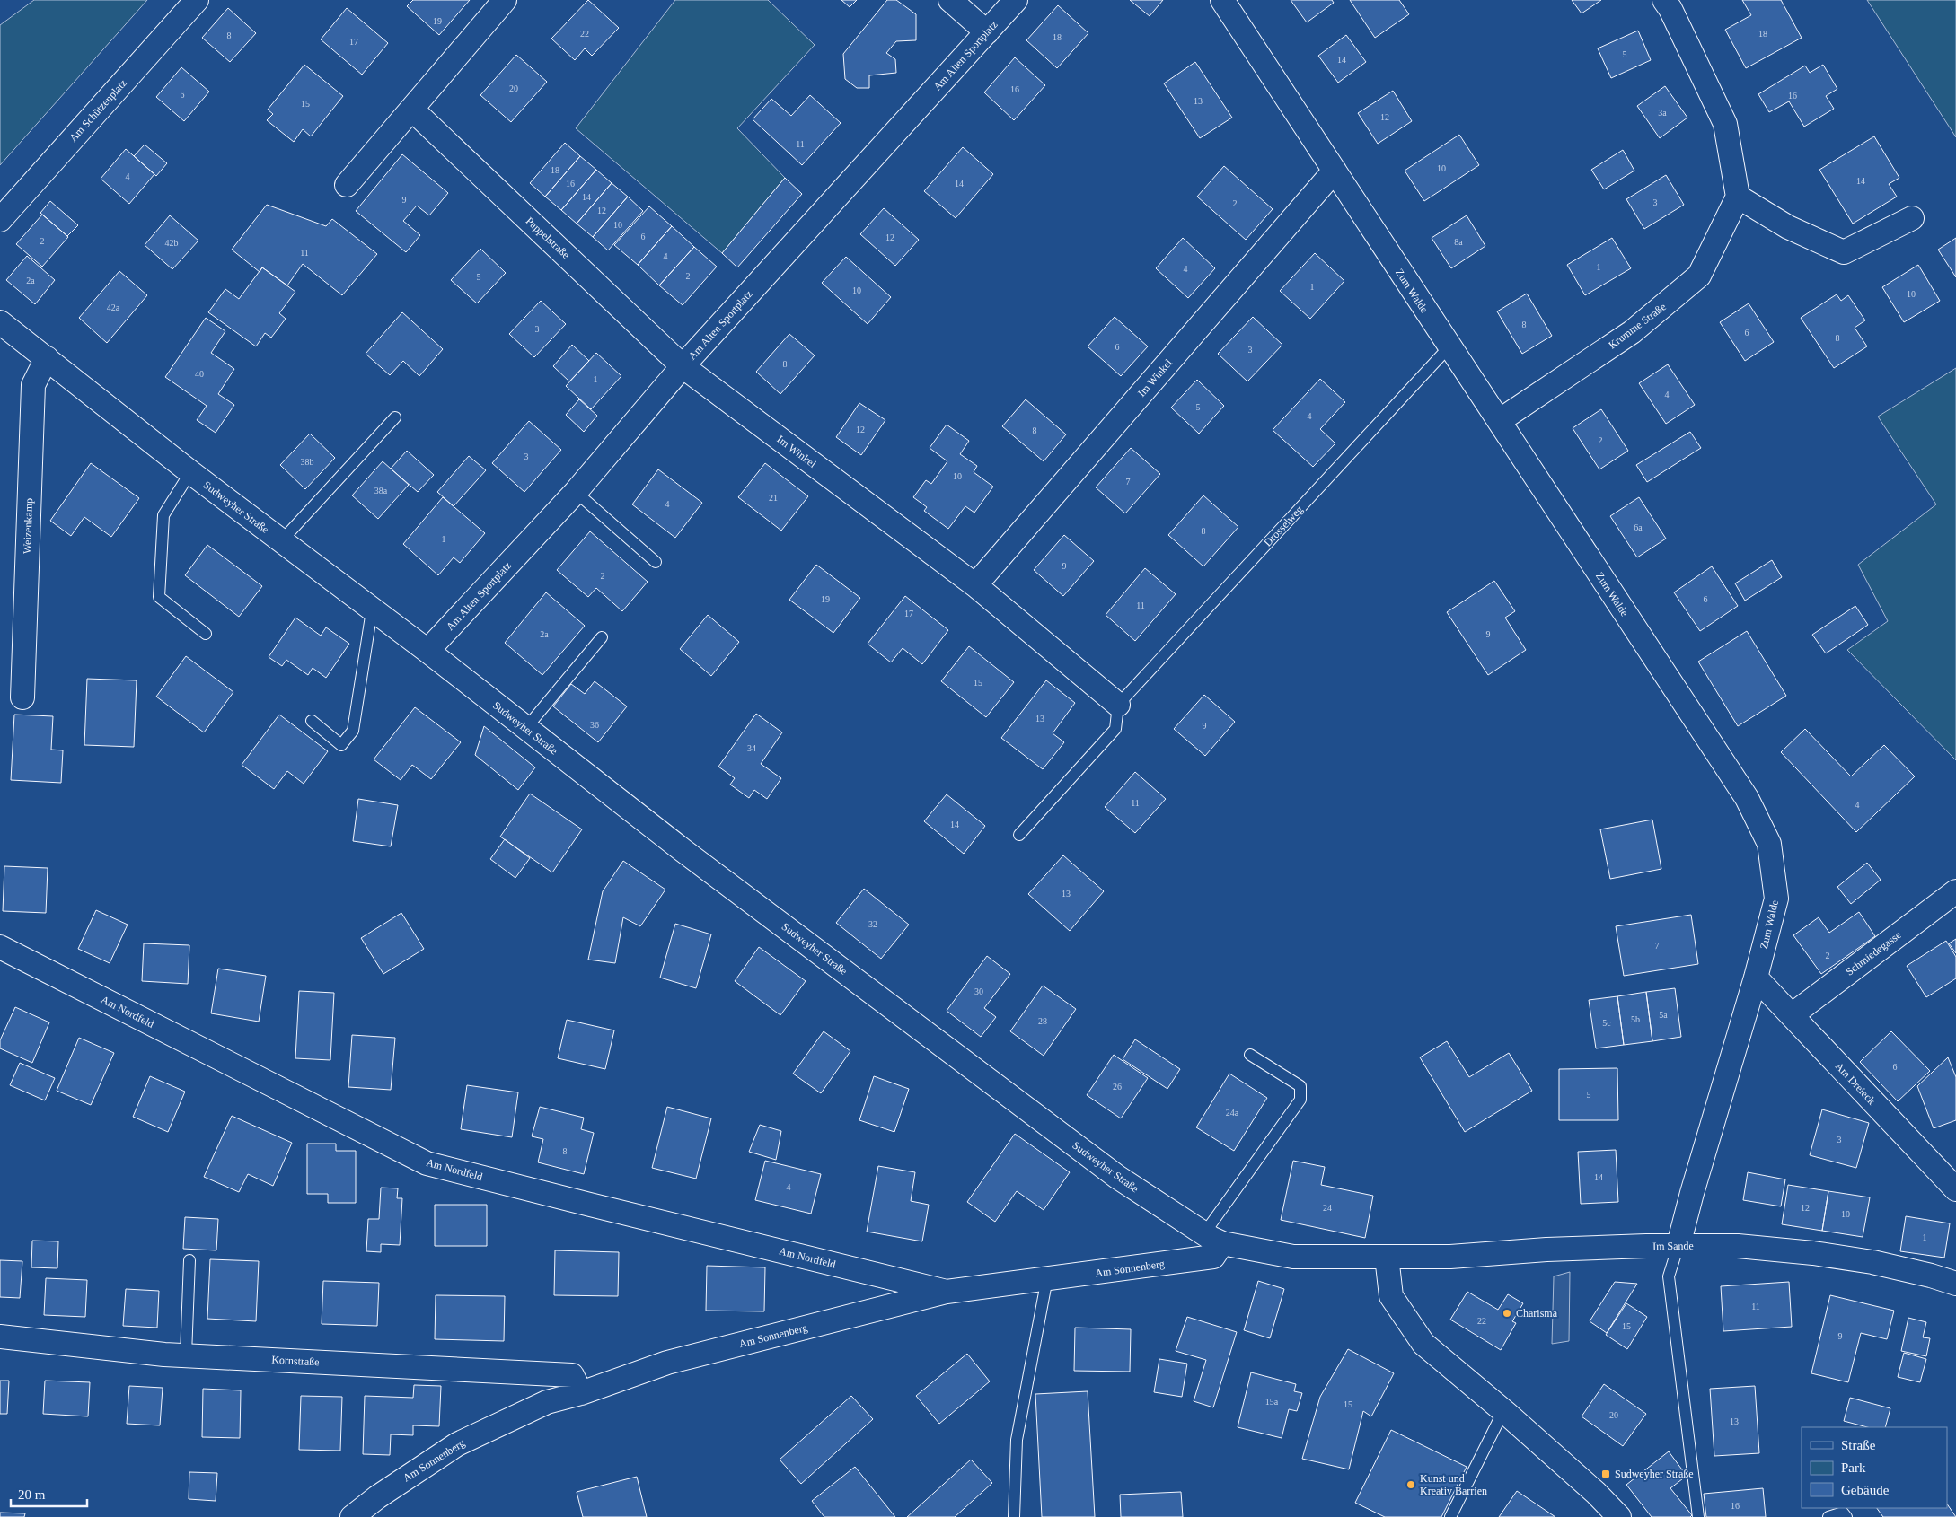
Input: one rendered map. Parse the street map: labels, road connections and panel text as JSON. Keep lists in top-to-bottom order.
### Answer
{
  "streets": {
    "street": [
      "Am Alten Sportplatz",
      "Am Schützenplatz",
      "Pappelstraße",
      "Zum Walde",
      "Krumme Straße",
      "Im Winkel",
      "Sudweyher Straße",
      "Weizenkamp",
      "Schmiedegasse",
      "Am Nordfeld",
      "Am Dreieck",
      "Im Sande",
      "Am Sonnenberg",
      "Kornstraße"
    ],
    "lane": ["Drosselweg"]
  },
  "crossings": [
    ["Am Alten Sportplatz", "Pappelstraße"],
    ["Am Alten Sportplatz", "Im Winkel"],
    ["Am Alten Sportplatz", "Sudweyher Straße"],
    ["Pappelstraße", "Im Winkel"],
    ["Zum Walde", "Krumme Straße"],
    ["Zum Walde", "Im Winkel"],
    ["Zum Walde", "Drosselweg"],
    ["Zum Walde", "Am Dreieck"],
    ["Zum Walde", "Im Sande"],
    ["Im Winkel", "Drosselweg"],
    ["Sudweyher Straße", "Weizenkamp"],
    ["Sudweyher Straße", "Im Sande"],
    ["Sudweyher Straße", "Am Sonnenberg"],
    ["Schmiedegasse", "Am Dreieck"],
    ["Am Nordfeld", "Am Sonnenberg"],
    ["Am Sonnenberg", "Kornstraße"]
  ],
  "places": {
    "other": ["Charisma", "Kunst und Kreativ Barrien"],
    "transit": ["Sudweyher Straße"]
  },
  "house_numbers": [
    "19",
    "22",
    "18",
    "8",
    "18",
    "17",
    "5",
    "14",
    "20",
    "16",
    "6",
    "16",
    "13",
    "15",
    "3a",
    "12",
    "11",
    "10",
    "18",
    "4",
    "14",
    "16",
    "14",
    "14",
    "9",
    "3",
    "2",
    "12",
    "10",
    "6",
    "12",
    "2",
    "8a",
    "42b",
    "11",
    "4",
    "1",
    "4",
    "2",
    "5",
    "2a",
    "1",
    "10",
    "10",
    "42a",
    "8",
    "3",
    "6",
    "8",
    "6",
    "3",
    "8",
    "40",
    "1",
    "4",
    "5",
    "4",
    "12",
    "8",
    "2",
    "3",
    "38b",
    "10",
    "7",
    "38a",
    "21",
    "4",
    "6a",
    "8",
    "1",
    "9",
    "2",
    "19",
    "6",
    "11",
    "17",
    "2a",
    "9",
    "15",
    "13",
    "36",
    "9",
    "34",
    "11",
    "4",
    "14",
    "13",
    "32",
    "7",
    "2",
    "30",
    "5a",
    "5b",
    "28",
    "5c",
    "6",
    "26",
    "5",
    "24a",
    "3",
    "8",
    "14",
    "4",
    "24",
    "12",
    "10",
    "1",
    "11",
    "22",
    "15",
    "9",
    "15a",
    "15",
    "20",
    "13",
    "16"
  ],
  "legend": ["Straße", "Park", "Gebäude"],
  "scale_bar": "20 m"
}
